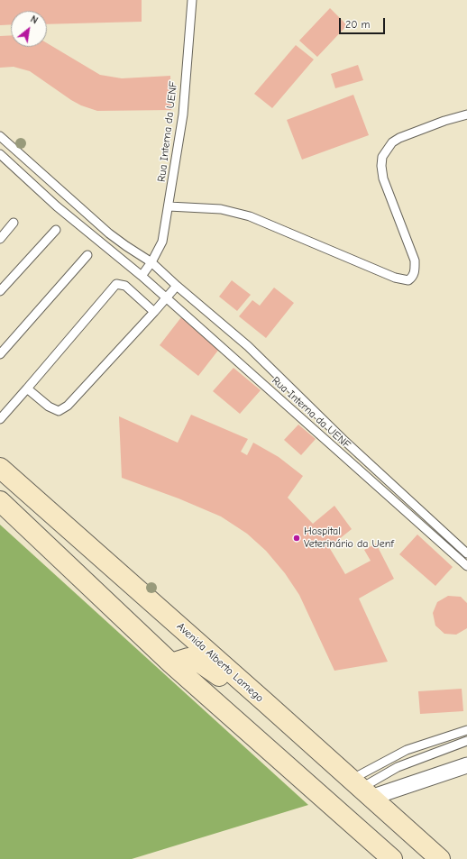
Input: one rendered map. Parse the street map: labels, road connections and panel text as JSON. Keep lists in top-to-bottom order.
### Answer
{
  "streets": {
    "main road": ["Avenida Alberto Lamego"],
    "lane": ["Rua Interna da UENF"]
  },
  "places": ["Hospital Veterinário da Uenf"],
  "scale_bar": "20 m",
  "north": "top right"
}
